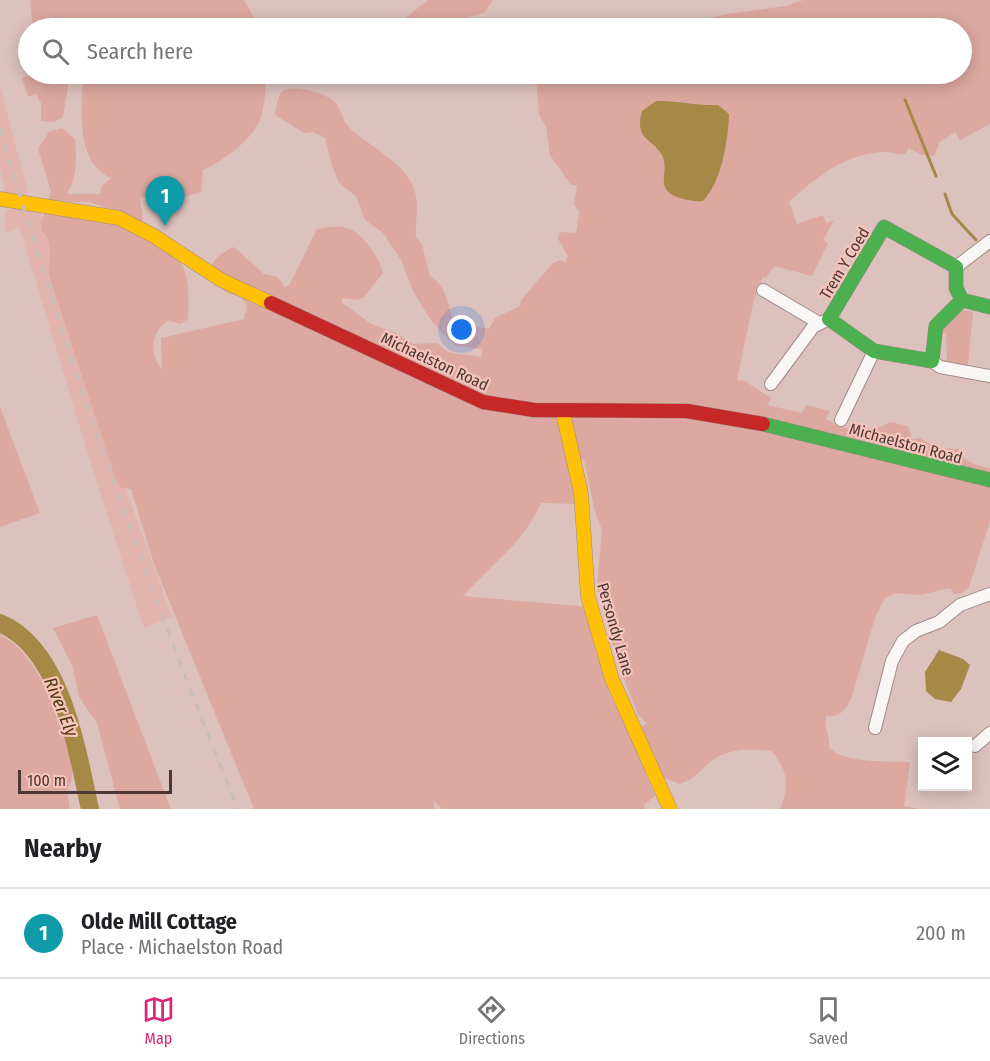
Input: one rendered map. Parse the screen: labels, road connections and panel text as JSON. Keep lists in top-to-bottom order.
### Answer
{
  "streets": {
    "street": ["Trem Y Coed", "Michaelston Road", "Persondy Lane"]
  },
  "crossings": [
    ["Michaelston Road", "Persondy Lane"]
  ],
  "water": ["River Ely"],
  "scale_bar": "100 m",
  "page": {
    "search": "Search here",
    "pins": "1",
    "scale": "100 m",
    "heading": "Nearby",
    "list": [
      {
        "mark": "1",
        "name": "Olde Mill Cottage",
        "note": "Place · Michaelston Road",
        "value": "200 m"
      }
    ],
    "nav": ["Map", "Directions", "Saved"]
  }
}
